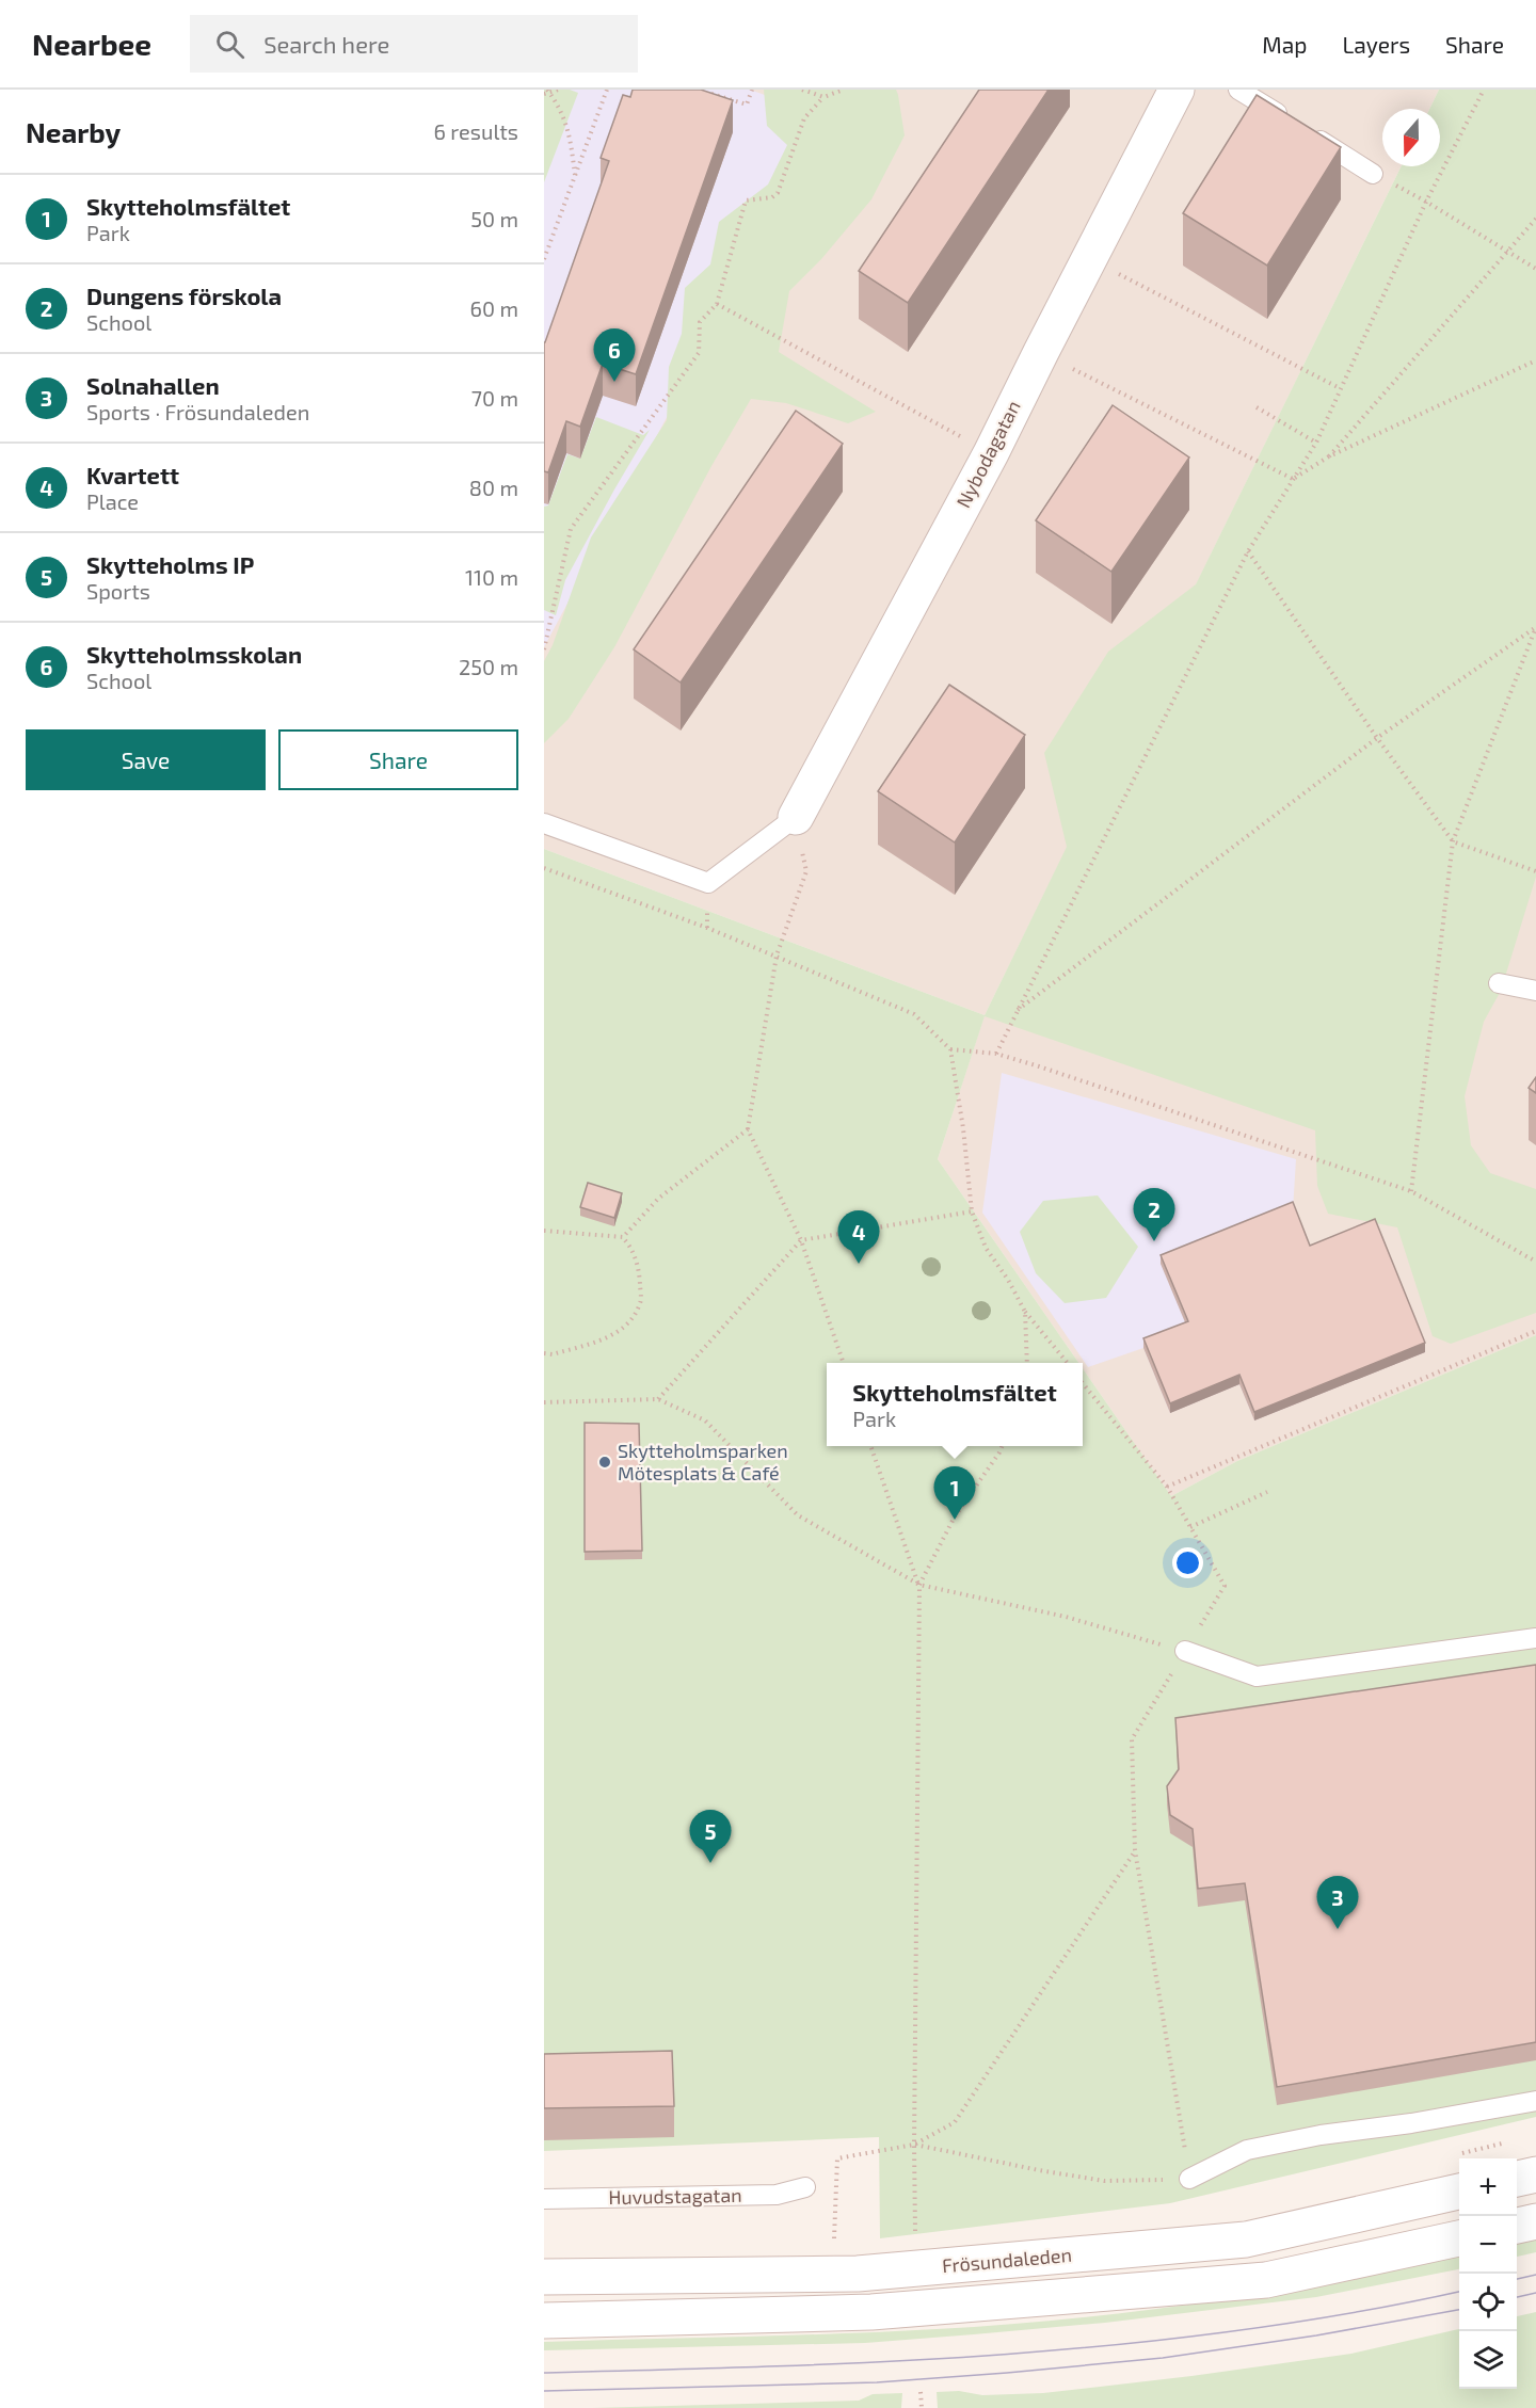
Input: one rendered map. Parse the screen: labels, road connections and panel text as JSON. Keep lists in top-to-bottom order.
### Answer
{
  "streets": {
    "main road": ["Nybodagatan", "Frösundaleden"],
    "lane": ["Huvudstagatan"]
  },
  "places": ["Skytteholmsparken Mötesplats & Café"],
  "north": "bottom",
  "page": {
    "header": "Nearbee",
    "search": "Search here",
    "nav": ["Map", "Layers", "Share"],
    "heading": ["Nearby", "6 results"],
    "list": [
      {
        "mark": "1",
        "name": "Skytteholmsfältet",
        "note": "Park",
        "value": "50 m"
      },
      {
        "mark": "2",
        "name": "Dungens förskola",
        "note": "School",
        "value": "60 m"
      },
      {
        "mark": "3",
        "name": "Solnahallen",
        "note": "Sports · Frösundaleden",
        "value": "70 m"
      },
      {
        "mark": "4",
        "name": "Kvartett",
        "note": "Place",
        "value": "80 m"
      },
      {
        "mark": "5",
        "name": "Skytteholms IP",
        "note": "Sports",
        "value": "110 m"
      },
      {
        "mark": "6",
        "name": "Skytteholmsskolan",
        "note": "School",
        "value": "250 m"
      }
    ],
    "pins": [
      "6",
      "2",
      "4",
      "1",
      "5",
      "3"
    ],
    "buttons": ["Save", "Share"],
    "popup": ["Skytteholmsfältet", "Park"],
    "map_buttons": ["+", "−"]
  }
}
